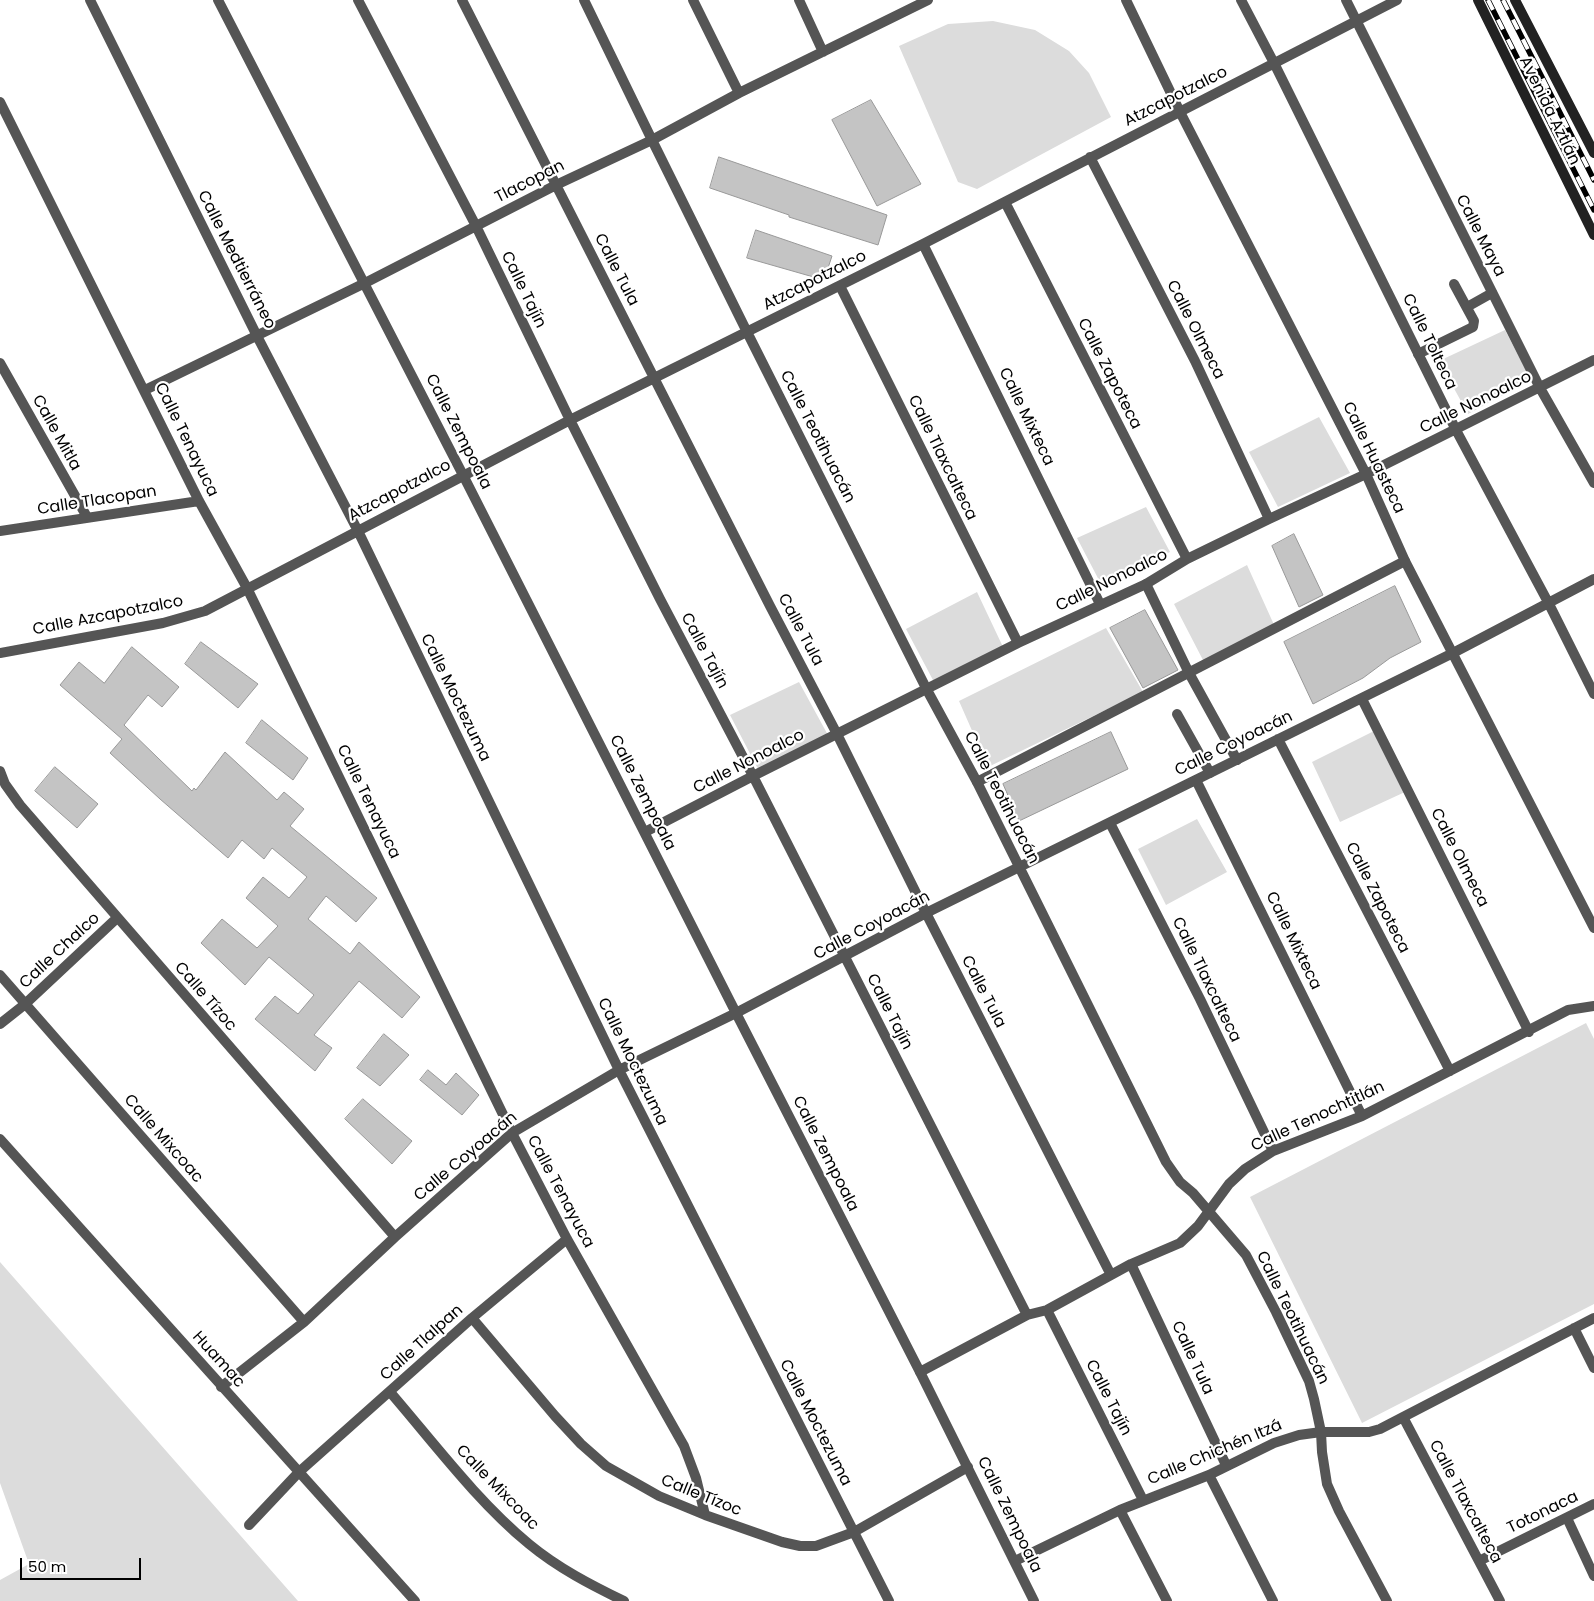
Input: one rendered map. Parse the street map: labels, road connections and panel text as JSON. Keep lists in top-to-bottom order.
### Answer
{
  "streets": {
    "main road": ["Avenida Aztlán"],
    "street": [
      "Atzcapotzalco",
      "Tlacopan",
      "Calle Maya",
      "Calle Medtierráneo",
      "Calle Tula",
      "Calle Tajín",
      "Calle Olmeca",
      "Calle Tolteca",
      "Calle Zapoteca",
      "Calle Nonoalco",
      "Calle Mixteca",
      "Calle Zempoala",
      "Calle Mitla",
      "Calle Teotihuacán",
      "Calle Tenayuca",
      "Calle Tlaxcalteca",
      "Calle Huasteca",
      "Calle Tlacopan",
      "Calle Azcapotzalco",
      "Calle Moctezuma",
      "Calle Coyoacán",
      "Calle Chalco",
      "Calle Tízoc",
      "Calle Tenochtitlán",
      "Calle Mixcoac",
      "Calle Tlalpan",
      "Huamac",
      "Calle Chichén Itzá",
      "Totonaca"
    ]
  },
  "crossings": [
    ["Atzcapotzalco", "Calle Maya"],
    ["Atzcapotzalco", "Calle Medtierráneo"],
    ["Atzcapotzalco", "Calle Tula"],
    ["Atzcapotzalco", "Calle Tajín"],
    ["Atzcapotzalco", "Calle Olmeca"],
    ["Atzcapotzalco", "Calle Tolteca"],
    ["Atzcapotzalco", "Calle Zapoteca"],
    ["Atzcapotzalco", "Calle Mixteca"],
    ["Atzcapotzalco", "Calle Zempoala"],
    ["Atzcapotzalco", "Calle Teotihuacán"],
    ["Atzcapotzalco", "Calle Tenayuca"],
    ["Atzcapotzalco", "Calle Tlaxcalteca"],
    ["Atzcapotzalco", "Calle Huasteca"],
    ["Atzcapotzalco", "Calle Azcapotzalco"],
    ["Atzcapotzalco", "Calle Moctezuma"],
    ["Tlacopan", "Calle Medtierráneo"],
    ["Tlacopan", "Calle Tula"],
    ["Tlacopan", "Calle Tajín"],
    ["Tlacopan", "Calle Zempoala"],
    ["Tlacopan", "Calle Teotihuacán"],
    ["Tlacopan", "Calle Tenayuca"],
    ["Calle Maya", "Calle Nonoalco"],
    ["Calle Medtierráneo", "Calle Moctezuma"],
    ["Calle Tula", "Calle Nonoalco"],
    ["Calle Tula", "Calle Coyoacán"],
    ["Calle Tula", "Calle Tenochtitlán"],
    ["Calle Tula", "Calle Chichén Itzá"],
    ["Calle Tajín", "Calle Nonoalco"],
    ["Calle Tajín", "Calle Coyoacán"],
    ["Calle Tajín", "Calle Tenochtitlán"],
    ["Calle Tajín", "Calle Chichén Itzá"],
    ["Calle Olmeca", "Calle Nonoalco"],
    ["Calle Olmeca", "Calle Coyoacán"],
    ["Calle Olmeca", "Calle Tenochtitlán"],
    ["Calle Tolteca", "Calle Nonoalco"],
    ["Calle Tolteca", "Calle Coyoacán"],
    ["Calle Zapoteca", "Calle Nonoalco"],
    ["Calle Zapoteca", "Calle Coyoacán"],
    ["Calle Zapoteca", "Calle Tenochtitlán"],
    ["Calle Nonoalco", "Calle Mixteca"],
    ["Calle Nonoalco", "Calle Zempoala"],
    ["Calle Nonoalco", "Calle Teotihuacán"],
    ["Calle Nonoalco", "Calle Tlaxcalteca"],
    ["Calle Nonoalco", "Calle Huasteca"],
    ["Calle Mixteca", "Calle Coyoacán"],
    ["Calle Mixteca", "Calle Tenochtitlán"],
    ["Calle Zempoala", "Calle Coyoacán"],
    ["Calle Zempoala", "Calle Tízoc"],
    ["Calle Zempoala", "Calle Tenochtitlán"],
    ["Calle Zempoala", "Calle Chichén Itzá"],
    ["Calle Mitla", "Calle Tlacopan"],
    ["Calle Teotihuacán", "Calle Coyoacán"],
    ["Calle Teotihuacán", "Calle Tenochtitlán"],
    ["Calle Teotihuacán", "Calle Chichén Itzá"],
    ["Calle Tenayuca", "Calle Tlacopan"],
    ["Calle Tenayuca", "Calle Azcapotzalco"],
    ["Calle Tenayuca", "Calle Coyoacán"],
    ["Calle Tenayuca", "Calle Tízoc"],
    ["Calle Tenayuca", "Calle Tlalpan"],
    ["Calle Tlaxcalteca", "Calle Coyoacán"],
    ["Calle Tlaxcalteca", "Calle Tenochtitlán"],
    ["Calle Tlaxcalteca", "Calle Chichén Itzá"],
    ["Calle Tlaxcalteca", "Totonaca"],
    ["Calle Huasteca", "Calle Coyoacán"],
    ["Calle Moctezuma", "Calle Coyoacán"],
    ["Calle Moctezuma", "Calle Tízoc"],
    ["Calle Coyoacán", "Calle Tízoc"],
    ["Calle Coyoacán", "Calle Mixcoac"],
    ["Calle Coyoacán", "Huamac"],
    ["Calle Chalco", "Calle Tízoc"],
    ["Calle Chalco", "Calle Mixcoac"],
    ["Calle Tízoc", "Calle Tlalpan"],
    ["Calle Mixcoac", "Calle Tlalpan"],
    ["Calle Tlalpan", "Huamac"]
  ],
  "scale_bar": "50 m"
}
